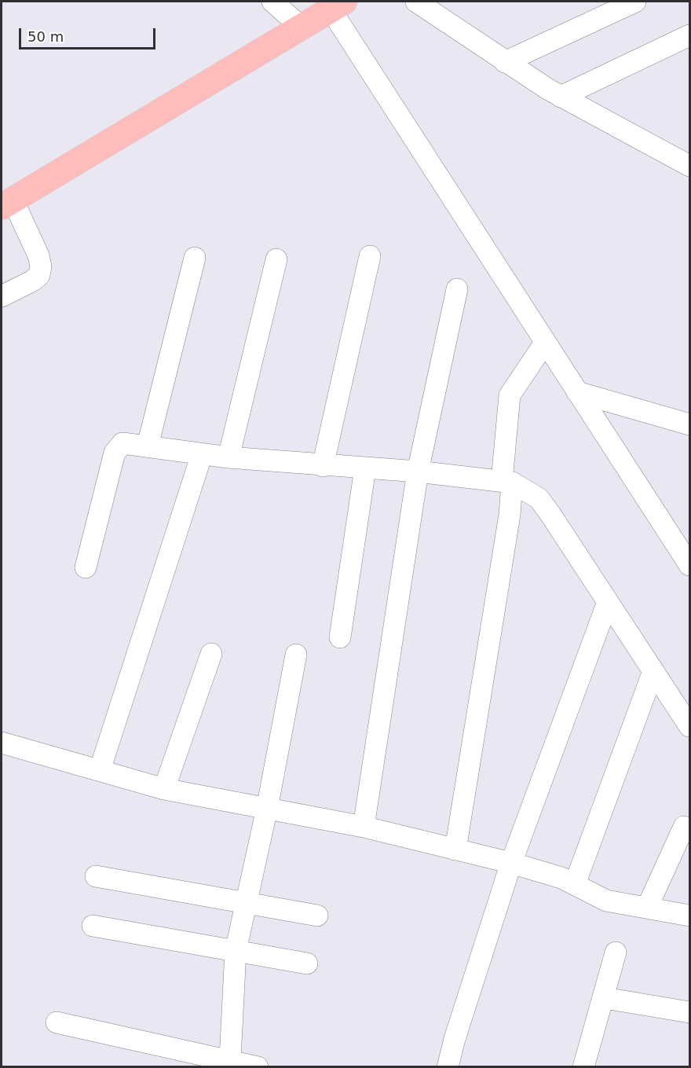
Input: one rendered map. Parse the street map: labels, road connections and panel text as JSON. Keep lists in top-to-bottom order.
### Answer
{
  "scale_bar": "50 m"
}
